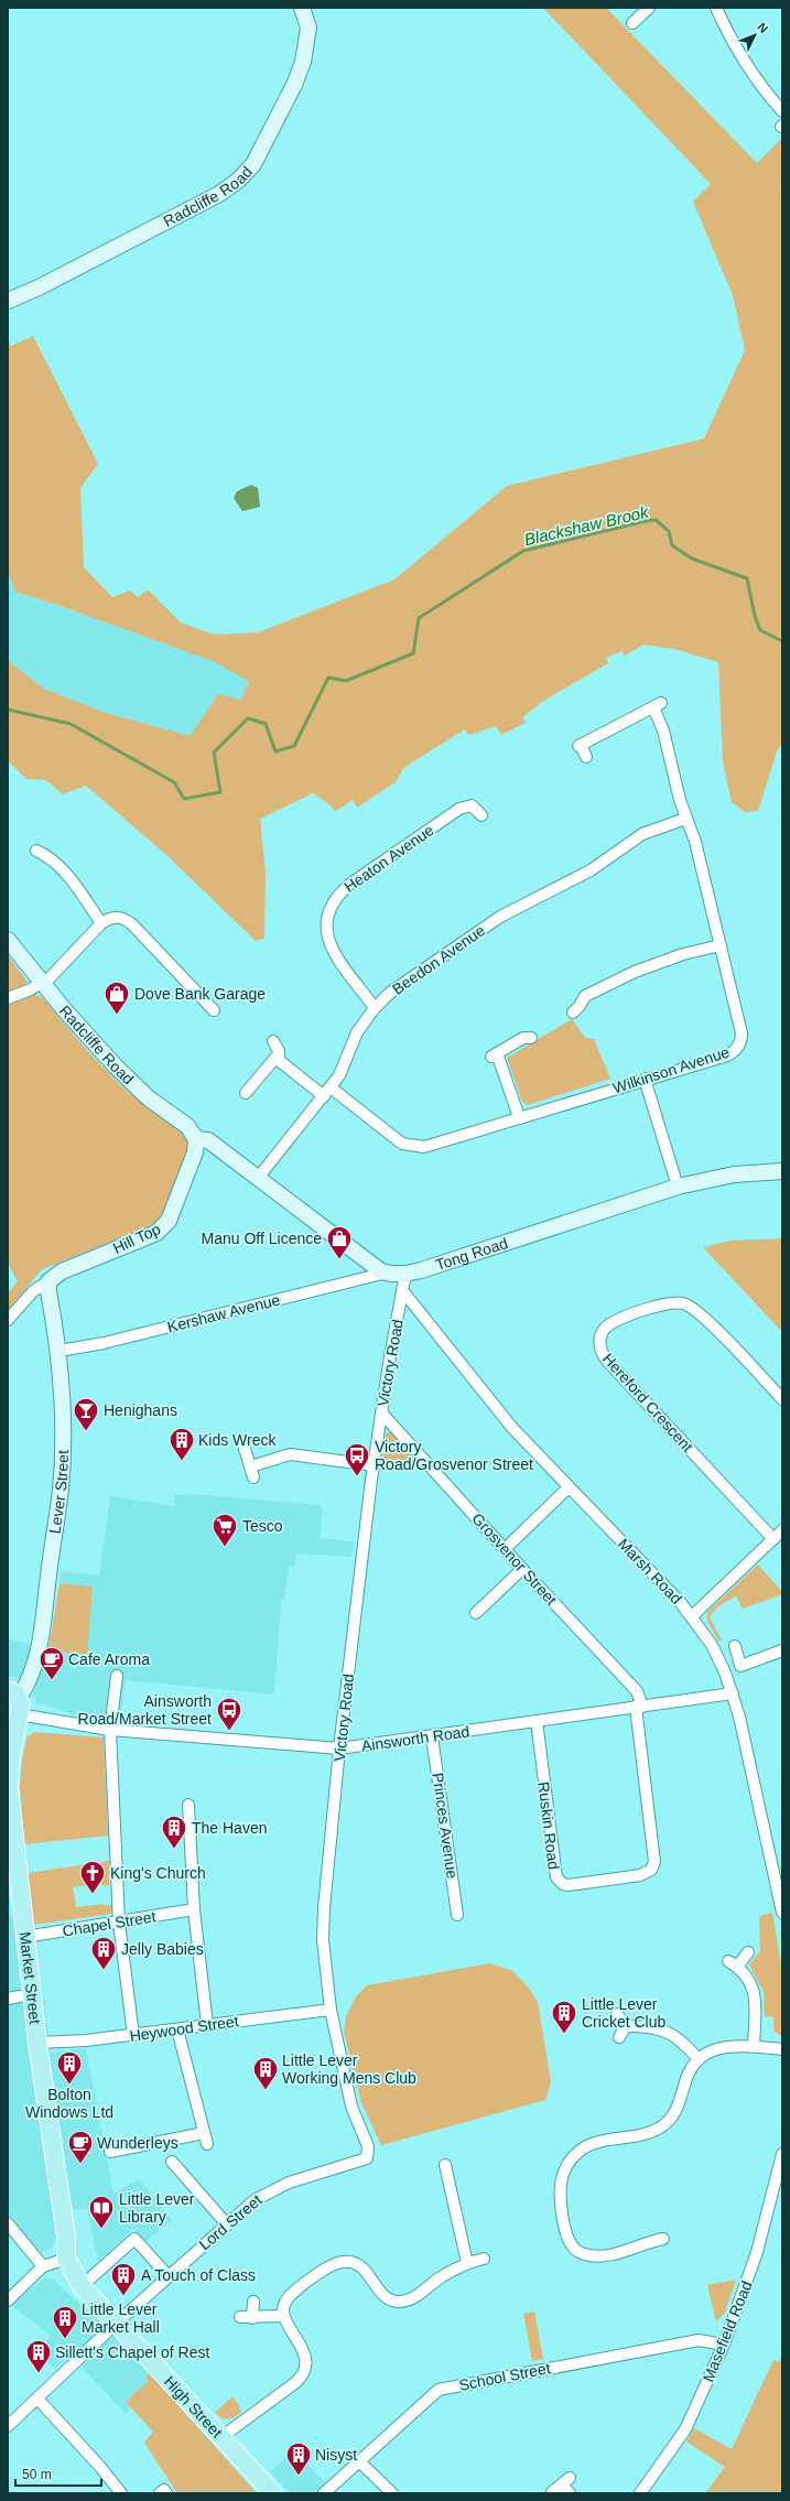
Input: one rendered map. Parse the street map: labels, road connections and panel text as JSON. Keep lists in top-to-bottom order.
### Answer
{
  "streets": {
    "main road": [
      "Radcliffe Road",
      "Hill Top",
      "Tong Road",
      "Lever Street",
      "Market Street",
      "High Street"
    ],
    "street": [
      "Heaton Avenue",
      "Beedon Avenue",
      "Wilkinson Avenue",
      "Kershaw Avenue",
      "Victory Road",
      "Hereford Crescent",
      "Grosvenor Street",
      "Marsh Road",
      "Ainsworth Road",
      "Princes Avenue",
      "Ruskin Road",
      "Chapel Street",
      "Heywood Street",
      "Lord Street",
      "Masefield Road",
      "School Street"
    ]
  },
  "crossings": [
    ["Radcliffe Road", "Hill Top"],
    ["Radcliffe Road", "Tong Road"],
    ["Heaton Avenue", "Beedon Avenue"],
    ["Beedon Avenue", "Wilkinson Avenue"],
    ["Beedon Avenue", "Tong Road"],
    ["Hill Top", "Tong Road"],
    ["Hill Top", "Lever Street"],
    ["Tong Road", "Kershaw Avenue"],
    ["Tong Road", "Victory Road"],
    ["Kershaw Avenue", "Lever Street"],
    ["Victory Road", "Grosvenor Street"],
    ["Victory Road", "Marsh Road"],
    ["Victory Road", "Ainsworth Road"],
    ["Victory Road", "Heywood Street"],
    ["Victory Road", "Lord Street"],
    ["Lever Street", "Ainsworth Road"],
    ["Lever Street", "Market Street"],
    ["Grosvenor Street", "Ainsworth Road"],
    ["Grosvenor Street", "Ruskin Road"],
    ["Marsh Road", "Ainsworth Road"],
    ["Ainsworth Road", "Princes Avenue"],
    ["Ainsworth Road", "Ruskin Road"],
    ["Ainsworth Road", "Market Street"],
    ["Chapel Street", "Market Street"],
    ["Market Street", "Heywood Street"],
    ["Market Street", "High Street"],
    ["Lord Street", "High Street"],
    ["Masefield Road", "School Street"]
  ],
  "water": ["Blackshaw Brook"],
  "places": {
    "shop": ["Dove Bank Garage", "Manu Off Licence"],
    "bar": ["Henighans"],
    "building": [
      "Kids Wreck",
      "The Haven",
      "Jelly Babies",
      "Little Lever Cricket Club",
      "Bolton Windows Ltd",
      "Little Lever Working Mens Club",
      "A Touch of Class",
      "Little Lever Market Hall",
      "Sillett's Chapel of Rest",
      "Nisyst"
    ],
    "bus stop": ["Victory Road/Grosvenor Street", "Ainsworth Road/Market Street"],
    "supermarket": ["Tesco"],
    "cafe": ["Cafe Aroma", "Wunderleys"],
    "church": ["King's Church"],
    "library": ["Little Lever Library"]
  },
  "scale_bar": "50 m",
  "north": "top right"
}
